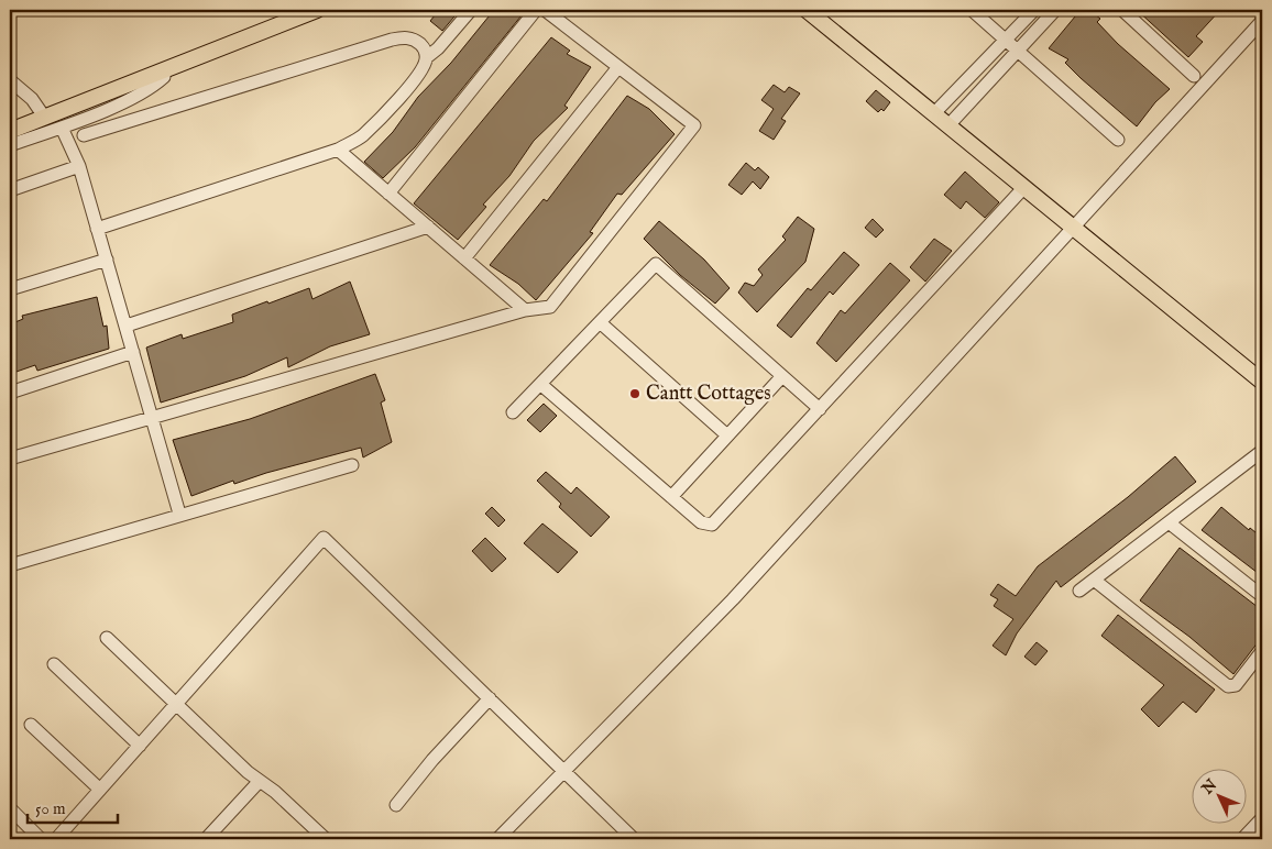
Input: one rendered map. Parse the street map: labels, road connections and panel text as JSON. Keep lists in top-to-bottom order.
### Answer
{
  "places": ["Cantt Cottages"],
  "scale_bar": "50 m",
  "north": "top left"
}
